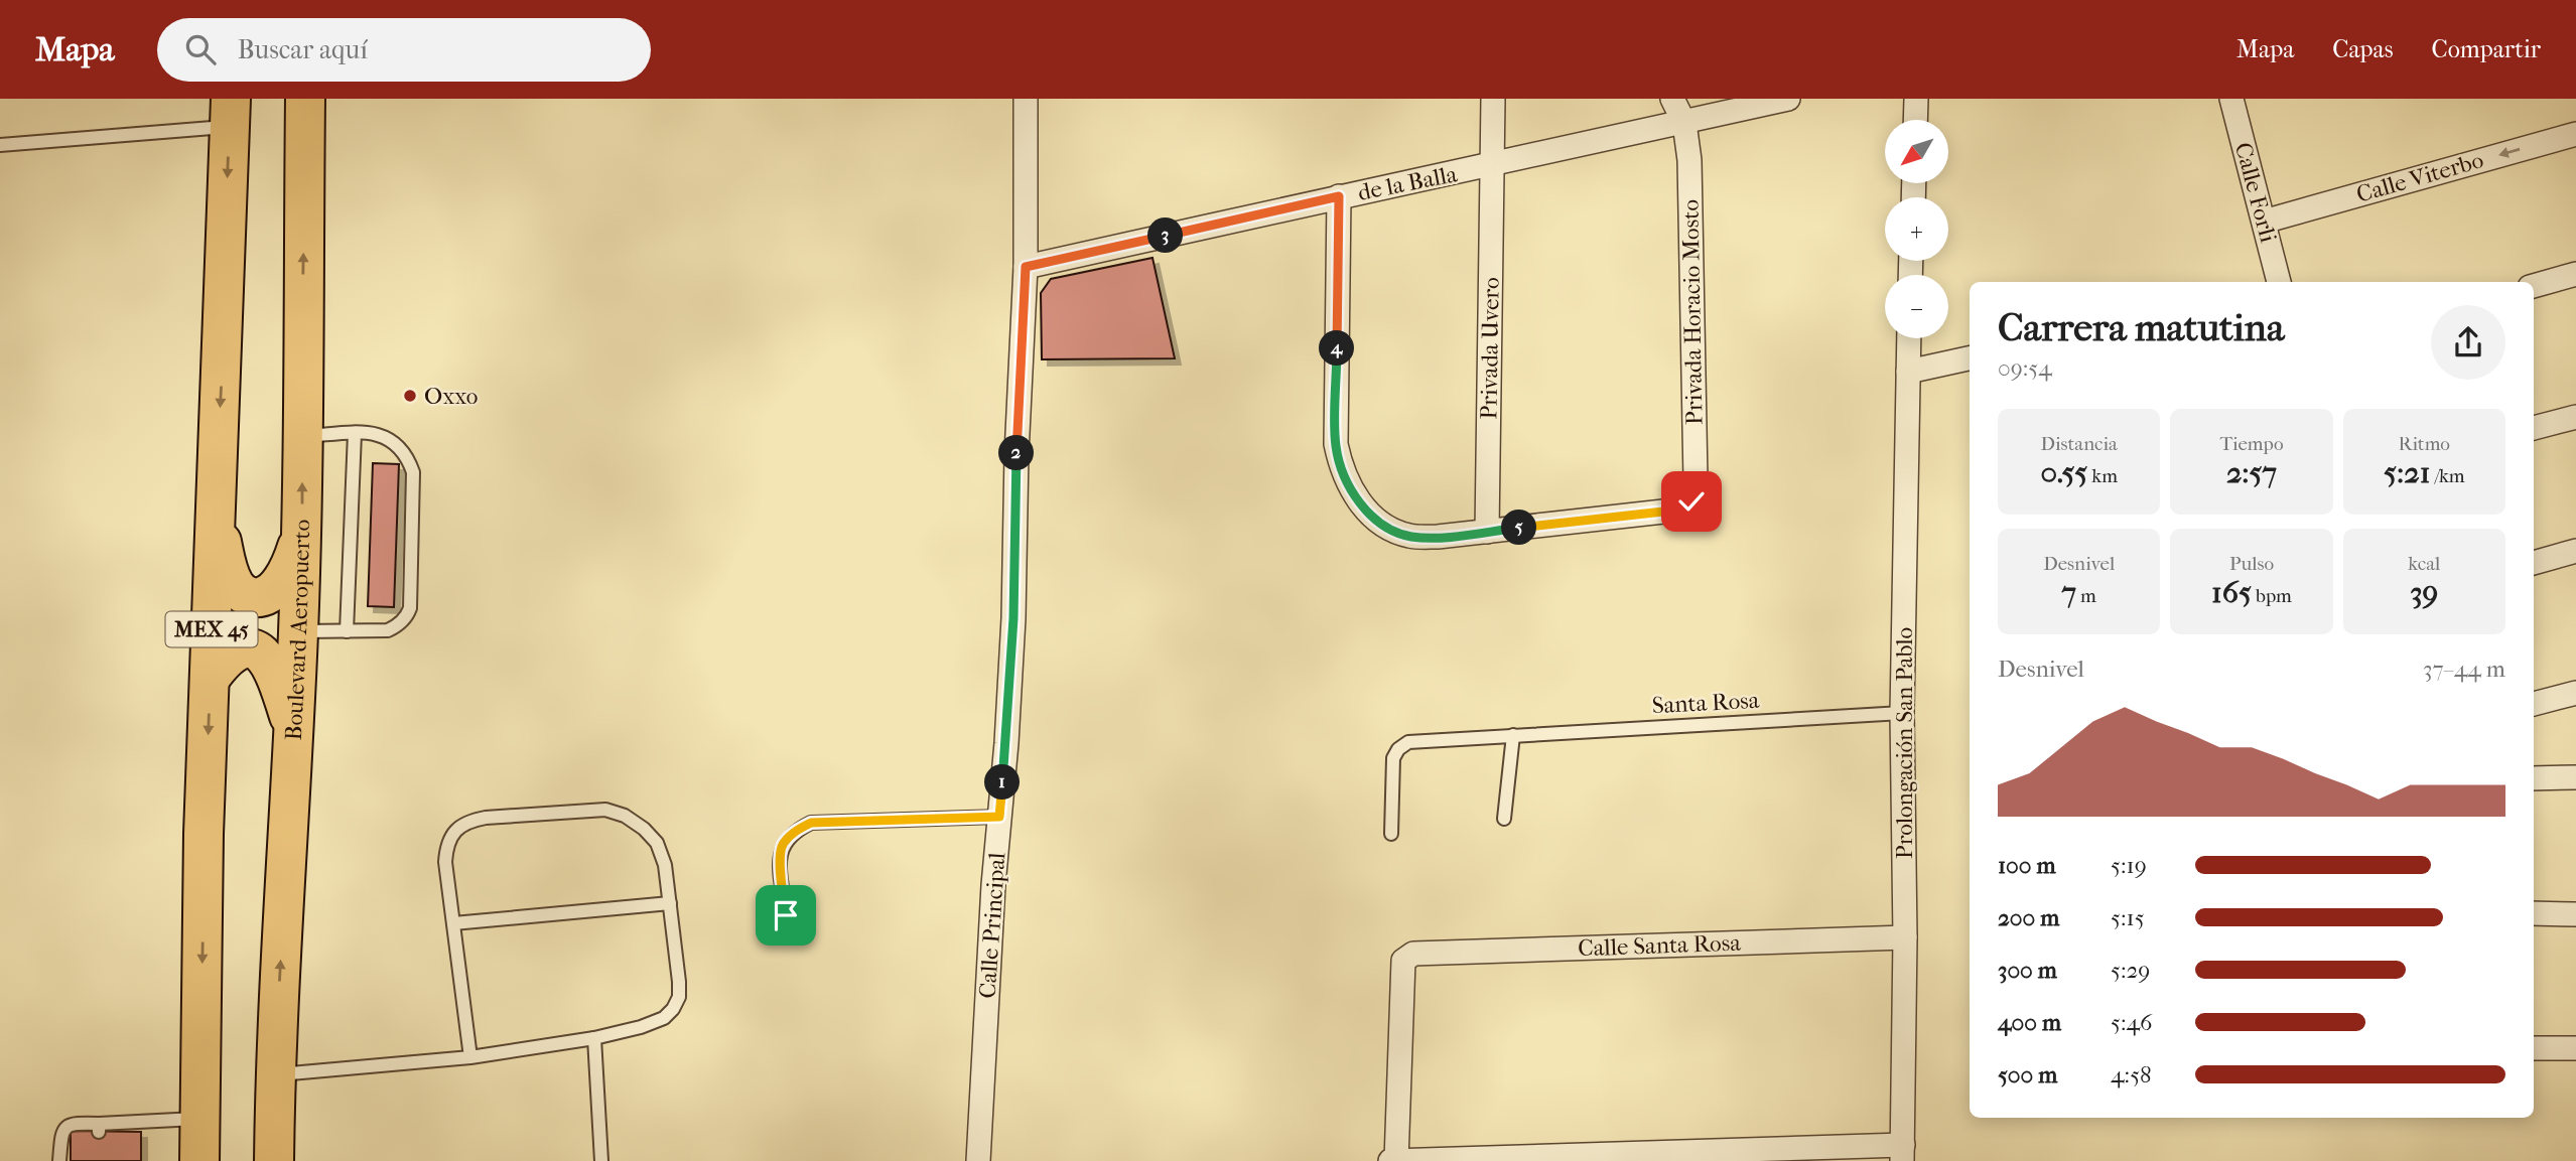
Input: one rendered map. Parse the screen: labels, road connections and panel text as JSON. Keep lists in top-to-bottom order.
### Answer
{
  "streets": {
    "highway": ["MEX 45", "Boulevard Aeropuerto"],
    "street": [
      "Calle Viterbo",
      "de la Balla",
      "Calle Forli",
      "Privada Horacio Mosto",
      "Privada Uvero",
      "Prolongación San Pablo",
      "Calle Principal",
      "Calle Santa Rosa"
    ],
    "lane": ["Santa Rosa"]
  },
  "crossings": [
    ["Calle Viterbo", "Calle Forli"],
    ["de la Balla", "Privada Horacio Mosto"],
    ["de la Balla", "Privada Uvero"],
    ["de la Balla", "Calle Principal"],
    ["Privada Horacio Mosto", "Privada Uvero"],
    ["Santa Rosa", "Prolongación San Pablo"],
    ["Prolongación San Pablo", "Calle Santa Rosa"]
  ],
  "one_way": ["Calle Viterbo"],
  "places": ["Oxxo"],
  "north": "bottom left",
  "page": {
    "header": "Mapa",
    "search": "Buscar aquí",
    "nav": ["Mapa", "Capas", "Compartir"],
    "map_buttons": ["+", "−"],
    "pins": [
      "3",
      "4",
      "2",
      "5",
      "1"
    ],
    "heading": ["Carrera matutina", "09:54"],
    "stats": [
      ["Distancia", "0.55 km"],
      ["Tiempo", "2:57"],
      ["Ritmo", "5:21 /km"],
      ["Desnivel", "7 m"],
      ["Pulso", "165 bpm"],
      ["kcal", "39"]
    ],
    "chart": ["Desnivel", "37–44 m"],
    "list": [
      {
        "name": "100 m",
        "note": "5:19"
      },
      {
        "name": "200 m",
        "note": "5:15"
      },
      {
        "name": "300 m",
        "note": "5:29"
      },
      {
        "name": "400 m",
        "note": "5:46"
      },
      {
        "name": "500 m",
        "note": "4:58"
      }
    ]
  }
}
